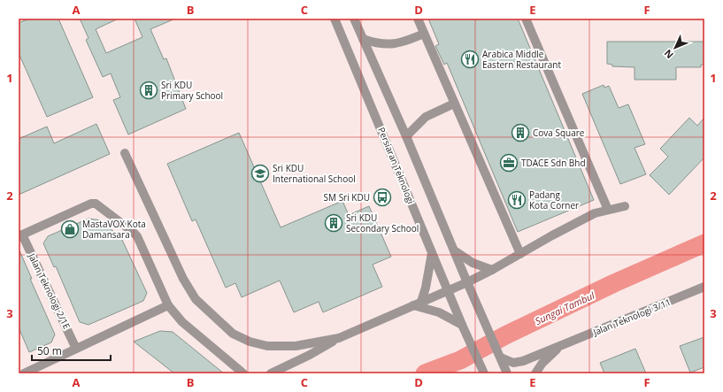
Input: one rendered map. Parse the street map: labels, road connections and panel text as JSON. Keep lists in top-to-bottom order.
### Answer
{
  "streets": {
    "street": ["Persiaran Teknologi", "Jalan Teknologi 2/1E", "Jalan Teknologi 3/11"]
  },
  "water": ["Sungai Tambul"],
  "places": {
    "restaurant": ["Arabica Middle Eastern Restaurant", "Padang Kota Corner"],
    "building": ["Sri KDU Primary School", "Cova Square", "Sri KDU Secondary School"],
    "office": ["TDACE Sdn Bhd"],
    "school or university": ["Sri KDU International School"],
    "bus stop": ["SM Sri KDU"],
    "shop": ["MastaVOX Kota Damansara"]
  },
  "scale_bar": "50 m",
  "north": "bottom left",
  "grid": {
    "columns": [
      "A",
      "B",
      "C",
      "D",
      "E",
      "F"
    ],
    "rows": ["1", "2", "3"]
  }
}
